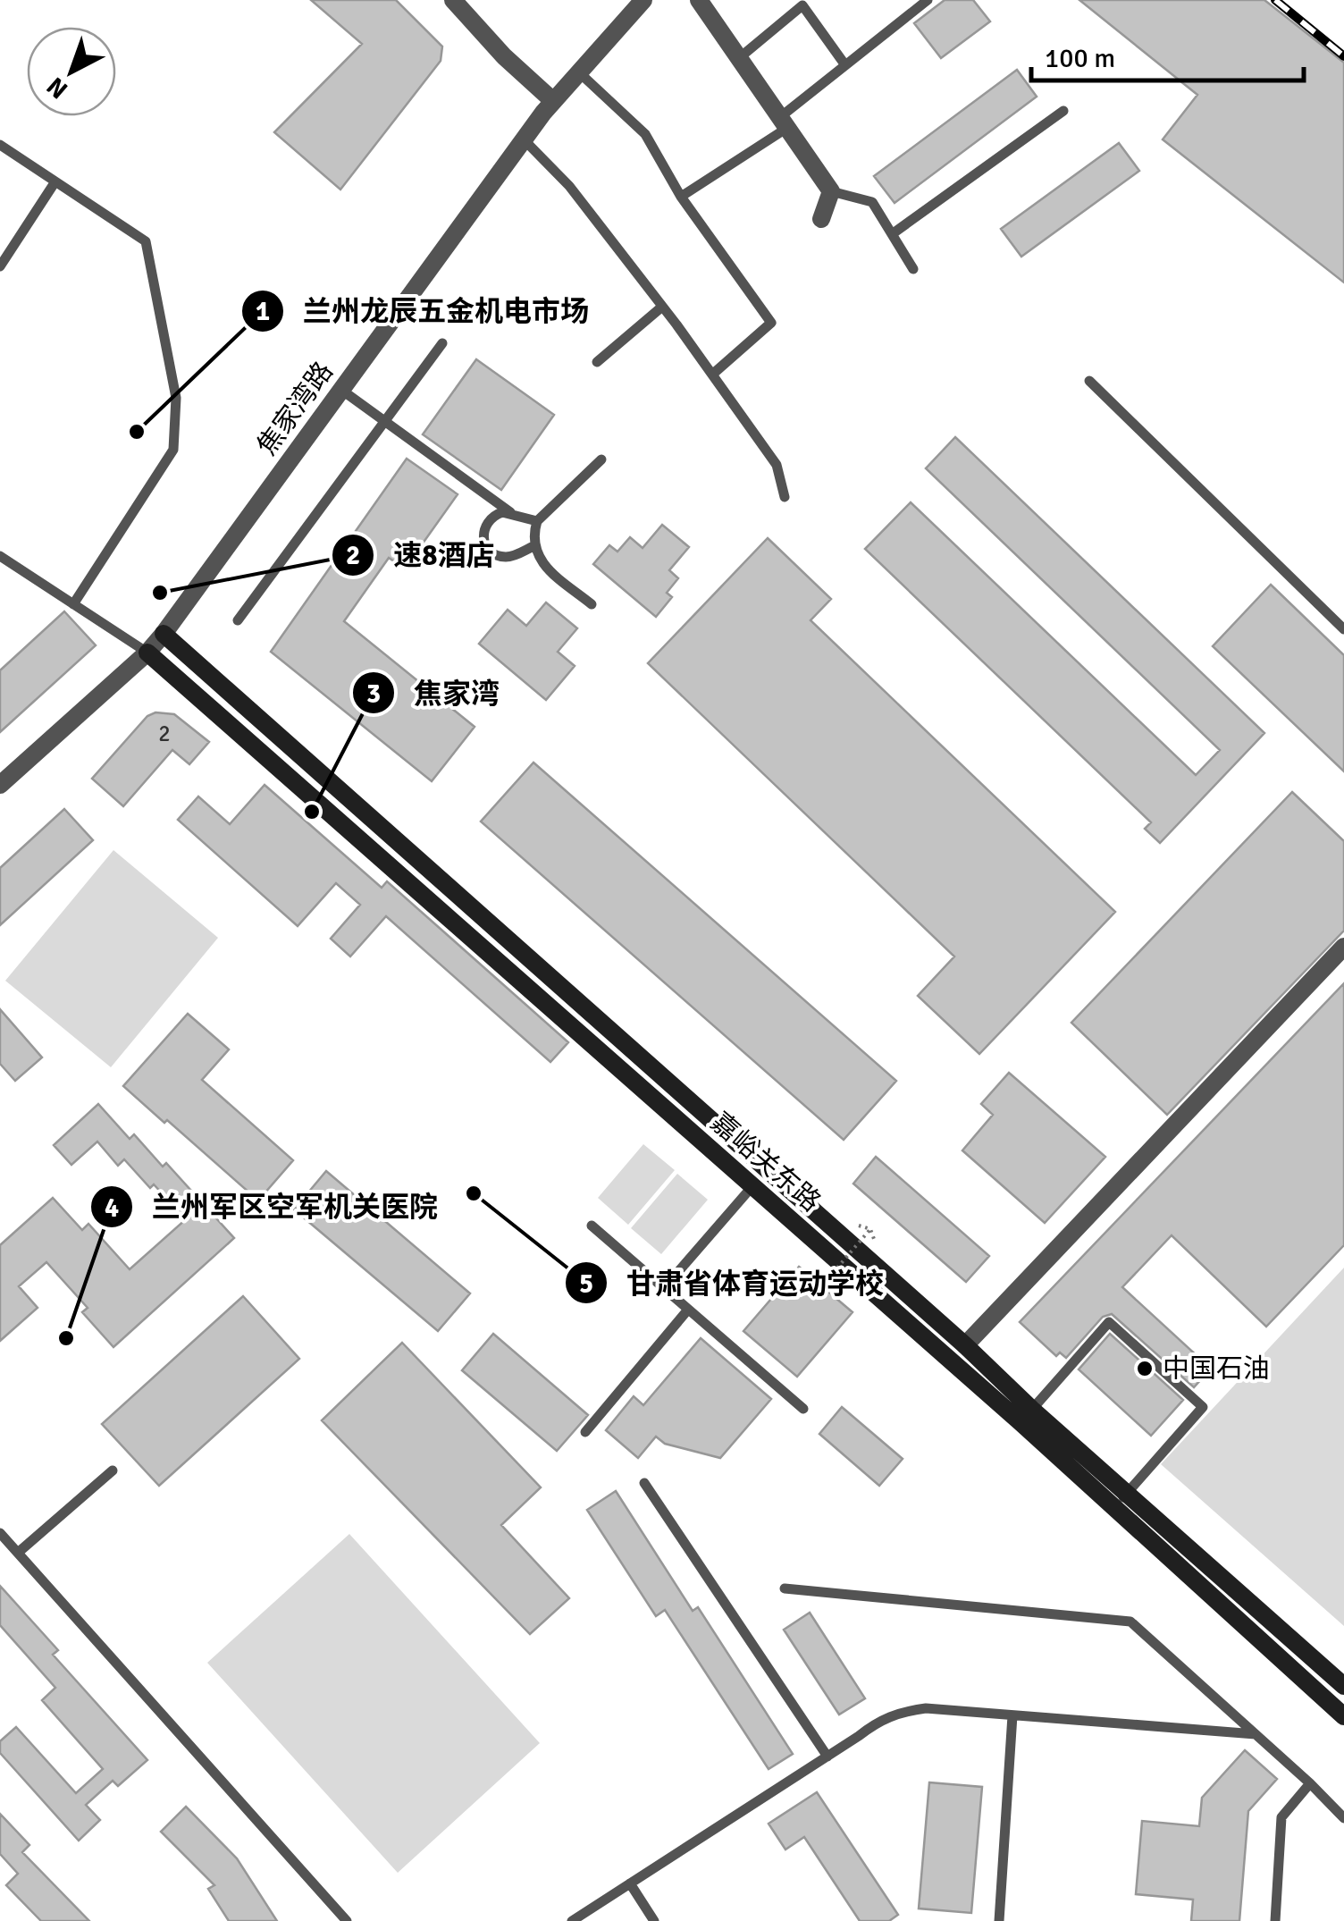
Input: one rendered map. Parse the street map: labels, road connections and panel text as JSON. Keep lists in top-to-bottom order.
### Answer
{
  "streets": {
    "main road": ["嘉峪关东路"],
    "street": ["焦家湾路"]
  },
  "crossings": [
    ["焦家湾路", "嘉峪关东路"]
  ],
  "places": [
    "兰州龙辰五金机电市场",
    "速8酒店",
    "焦家湾",
    "甘肃省体育运动学校",
    "兰州军区空军机关医院",
    "中国石油"
  ],
  "house_numbers": ["2"],
  "scale_bar": "100 m",
  "north": "bottom left"
}
